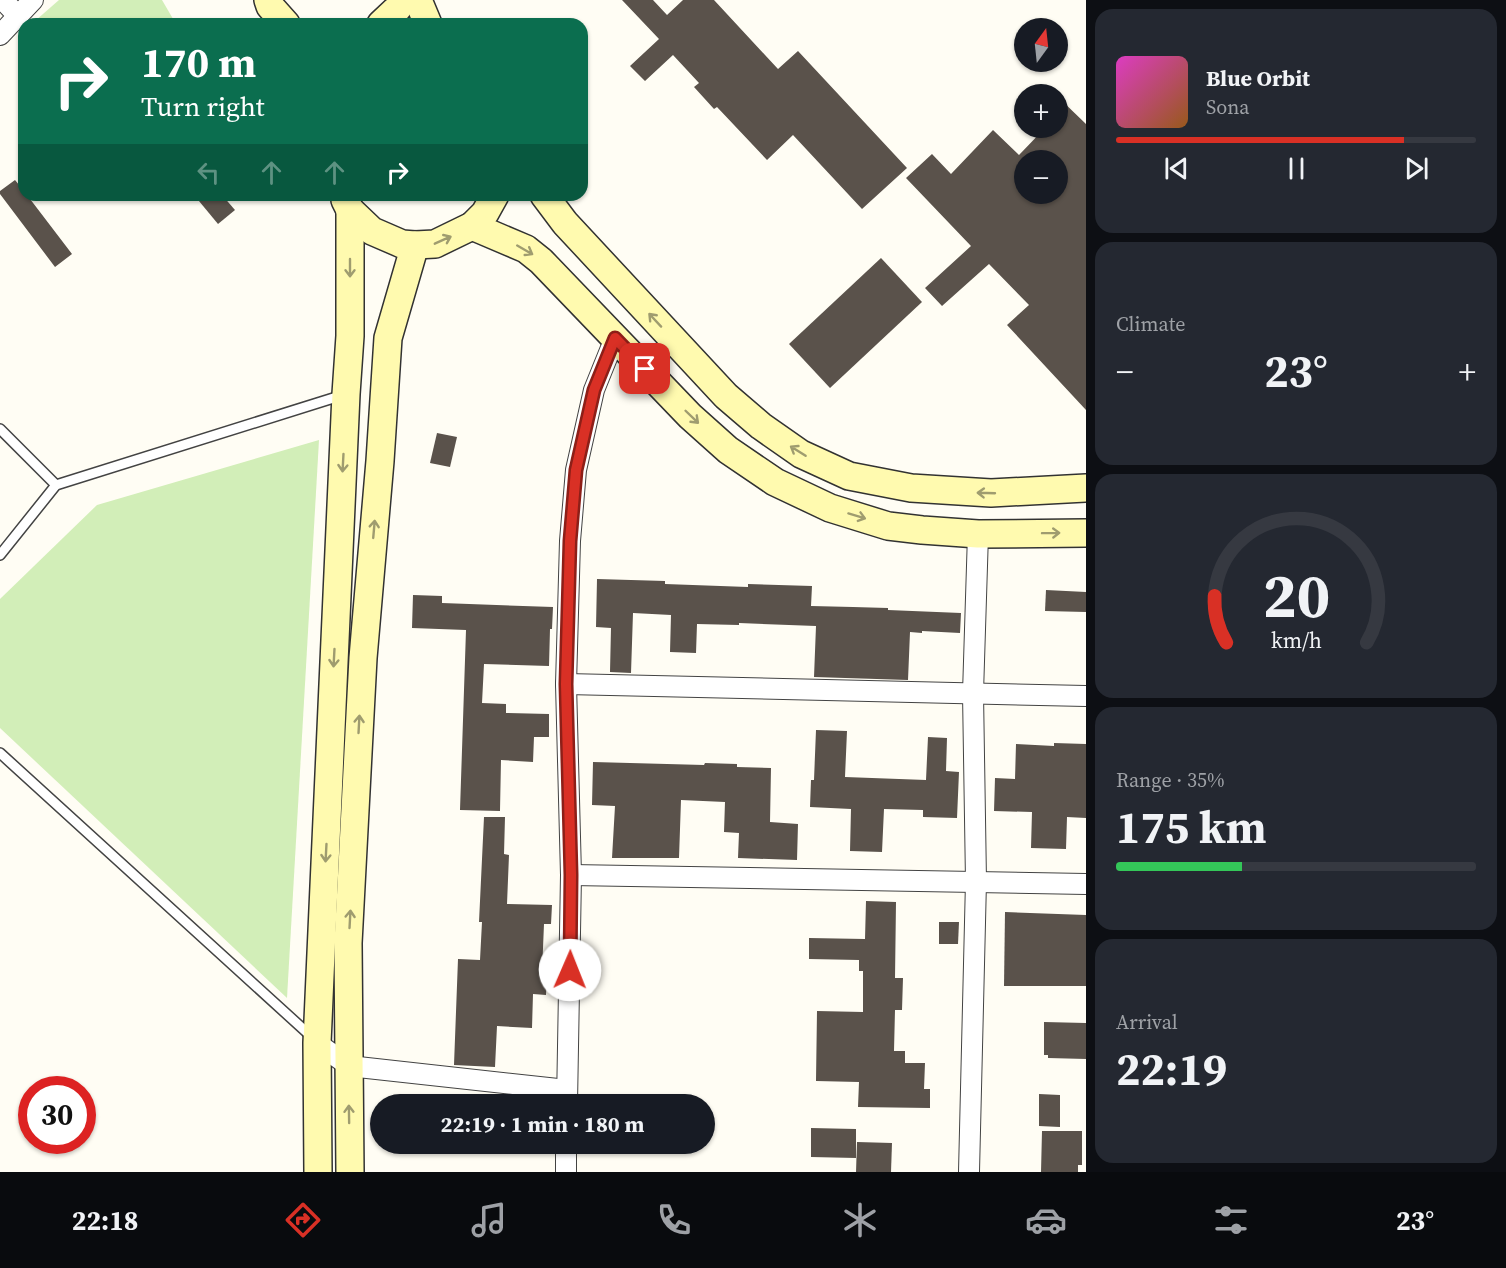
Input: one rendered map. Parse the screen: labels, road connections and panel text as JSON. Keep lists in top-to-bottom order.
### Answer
{
  "north": "top",
  "page": {
    "map_buttons": ["+", "−"],
    "turn": ["170 m", "Turn right"],
    "song": ["Blue Orbit", "Sona"],
    "tile": [
      "Climate",
      ["Range · 35%", "175 km"],
      ["Arrival", "22:19"]
    ],
    "heat": ["−", "23°", "+"],
    "limit": "30",
    "trip": "22:19 · 1 min · 180 m",
    "tabs": ["22:18", "23°"],
    "gauge": ["20", "km/h"]
  }
}
